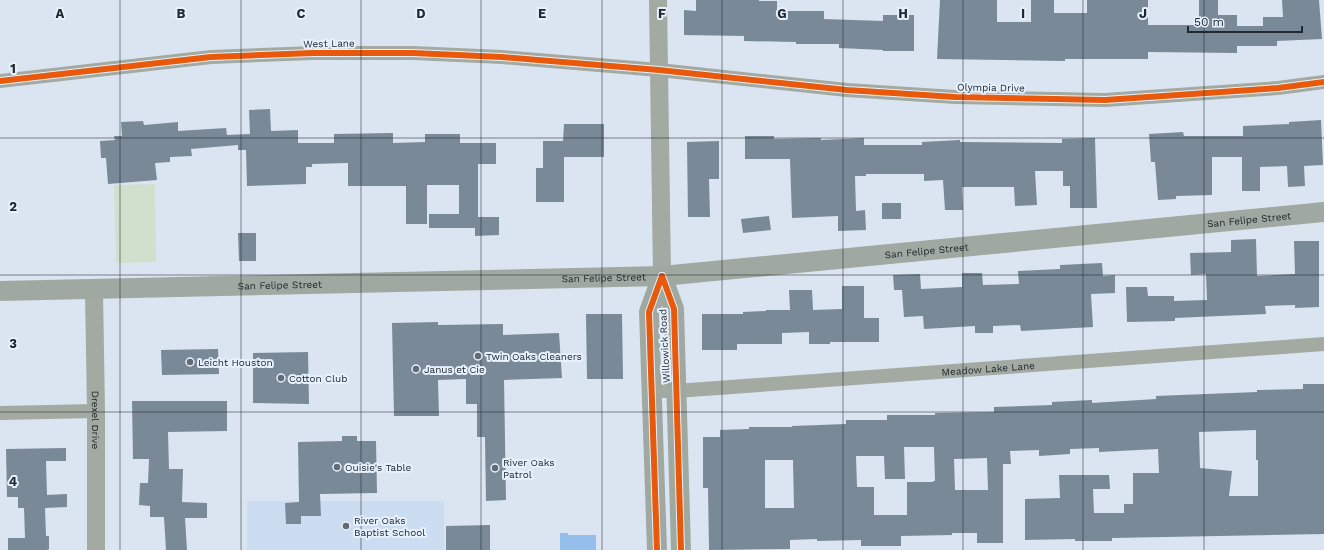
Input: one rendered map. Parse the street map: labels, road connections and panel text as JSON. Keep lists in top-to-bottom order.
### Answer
{
  "streets": {
    "main road": ["San Felipe Street", "Willowick Road"],
    "street": [
      "West Lane",
      "Olympia Drive",
      "Meadow Lake Lane",
      "Drexel Drive"
    ]
  },
  "crossings": [
    ["West Lane", "Olympia Drive"],
    ["West Lane", "Willowick Road"],
    ["Olympia Drive", "Willowick Road"],
    ["San Felipe Street", "Willowick Road"],
    ["San Felipe Street", "Drexel Drive"],
    ["Willowick Road", "Meadow Lake Lane"]
  ],
  "places": [
    "Twin Oaks Cleaners",
    "Leicht Houston",
    "Janus et Cie",
    "Cotton Club",
    "Ouisie's Table",
    "River Oaks Patrol",
    "River Oaks Baptist School"
  ],
  "scale_bar": "50 m",
  "grid": {
    "columns": [
      "A",
      "B",
      "C",
      "D",
      "E",
      "F",
      "G",
      "H",
      "I",
      "J"
    ],
    "rows": [
      "1",
      "2",
      "3",
      "4"
    ]
  }
}
